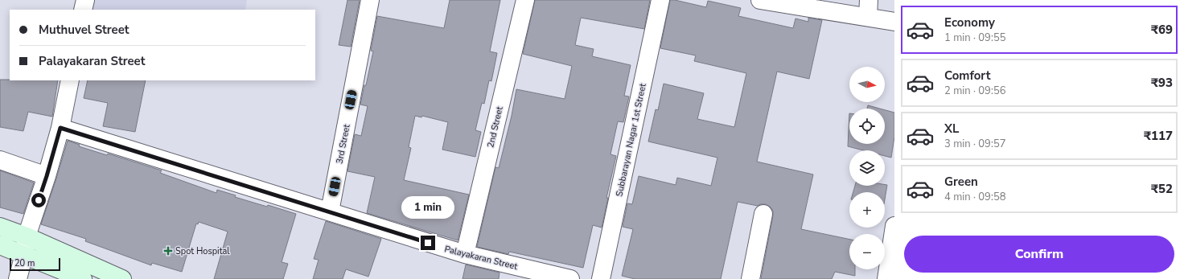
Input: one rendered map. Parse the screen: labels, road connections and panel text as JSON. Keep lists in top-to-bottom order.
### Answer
{
  "streets": {
    "street": [
      "2nd Street",
      "Subbarayan Nagar 1st Street",
      "3rd Street",
      "Palayakaran Street"
    ]
  },
  "crossings": [
    ["2nd Street", "Palayakaran Street"],
    ["3rd Street", "Palayakaran Street"]
  ],
  "places": {
    "health": ["Spot Hospital"]
  },
  "scale_bar": "20 m",
  "north": "right",
  "page": {
    "list": [
      {
        "name": "Economy",
        "note": "1 min · 09:55",
        "value": "₹69"
      },
      {
        "name": "Comfort",
        "note": "2 min · 09:56",
        "value": "₹93"
      },
      {
        "name": "XL",
        "note": "3 min · 09:57",
        "value": "₹117"
      },
      {
        "name": "Green",
        "note": "4 min · 09:58",
        "value": "₹52"
      }
    ],
    "banner": ["Muthuvel Street", "Palayakaran Street"],
    "map_buttons": ["+", "−"],
    "bubble": "1 min",
    "buttons": "Confirm",
    "scale": "20 m"
  }
}
